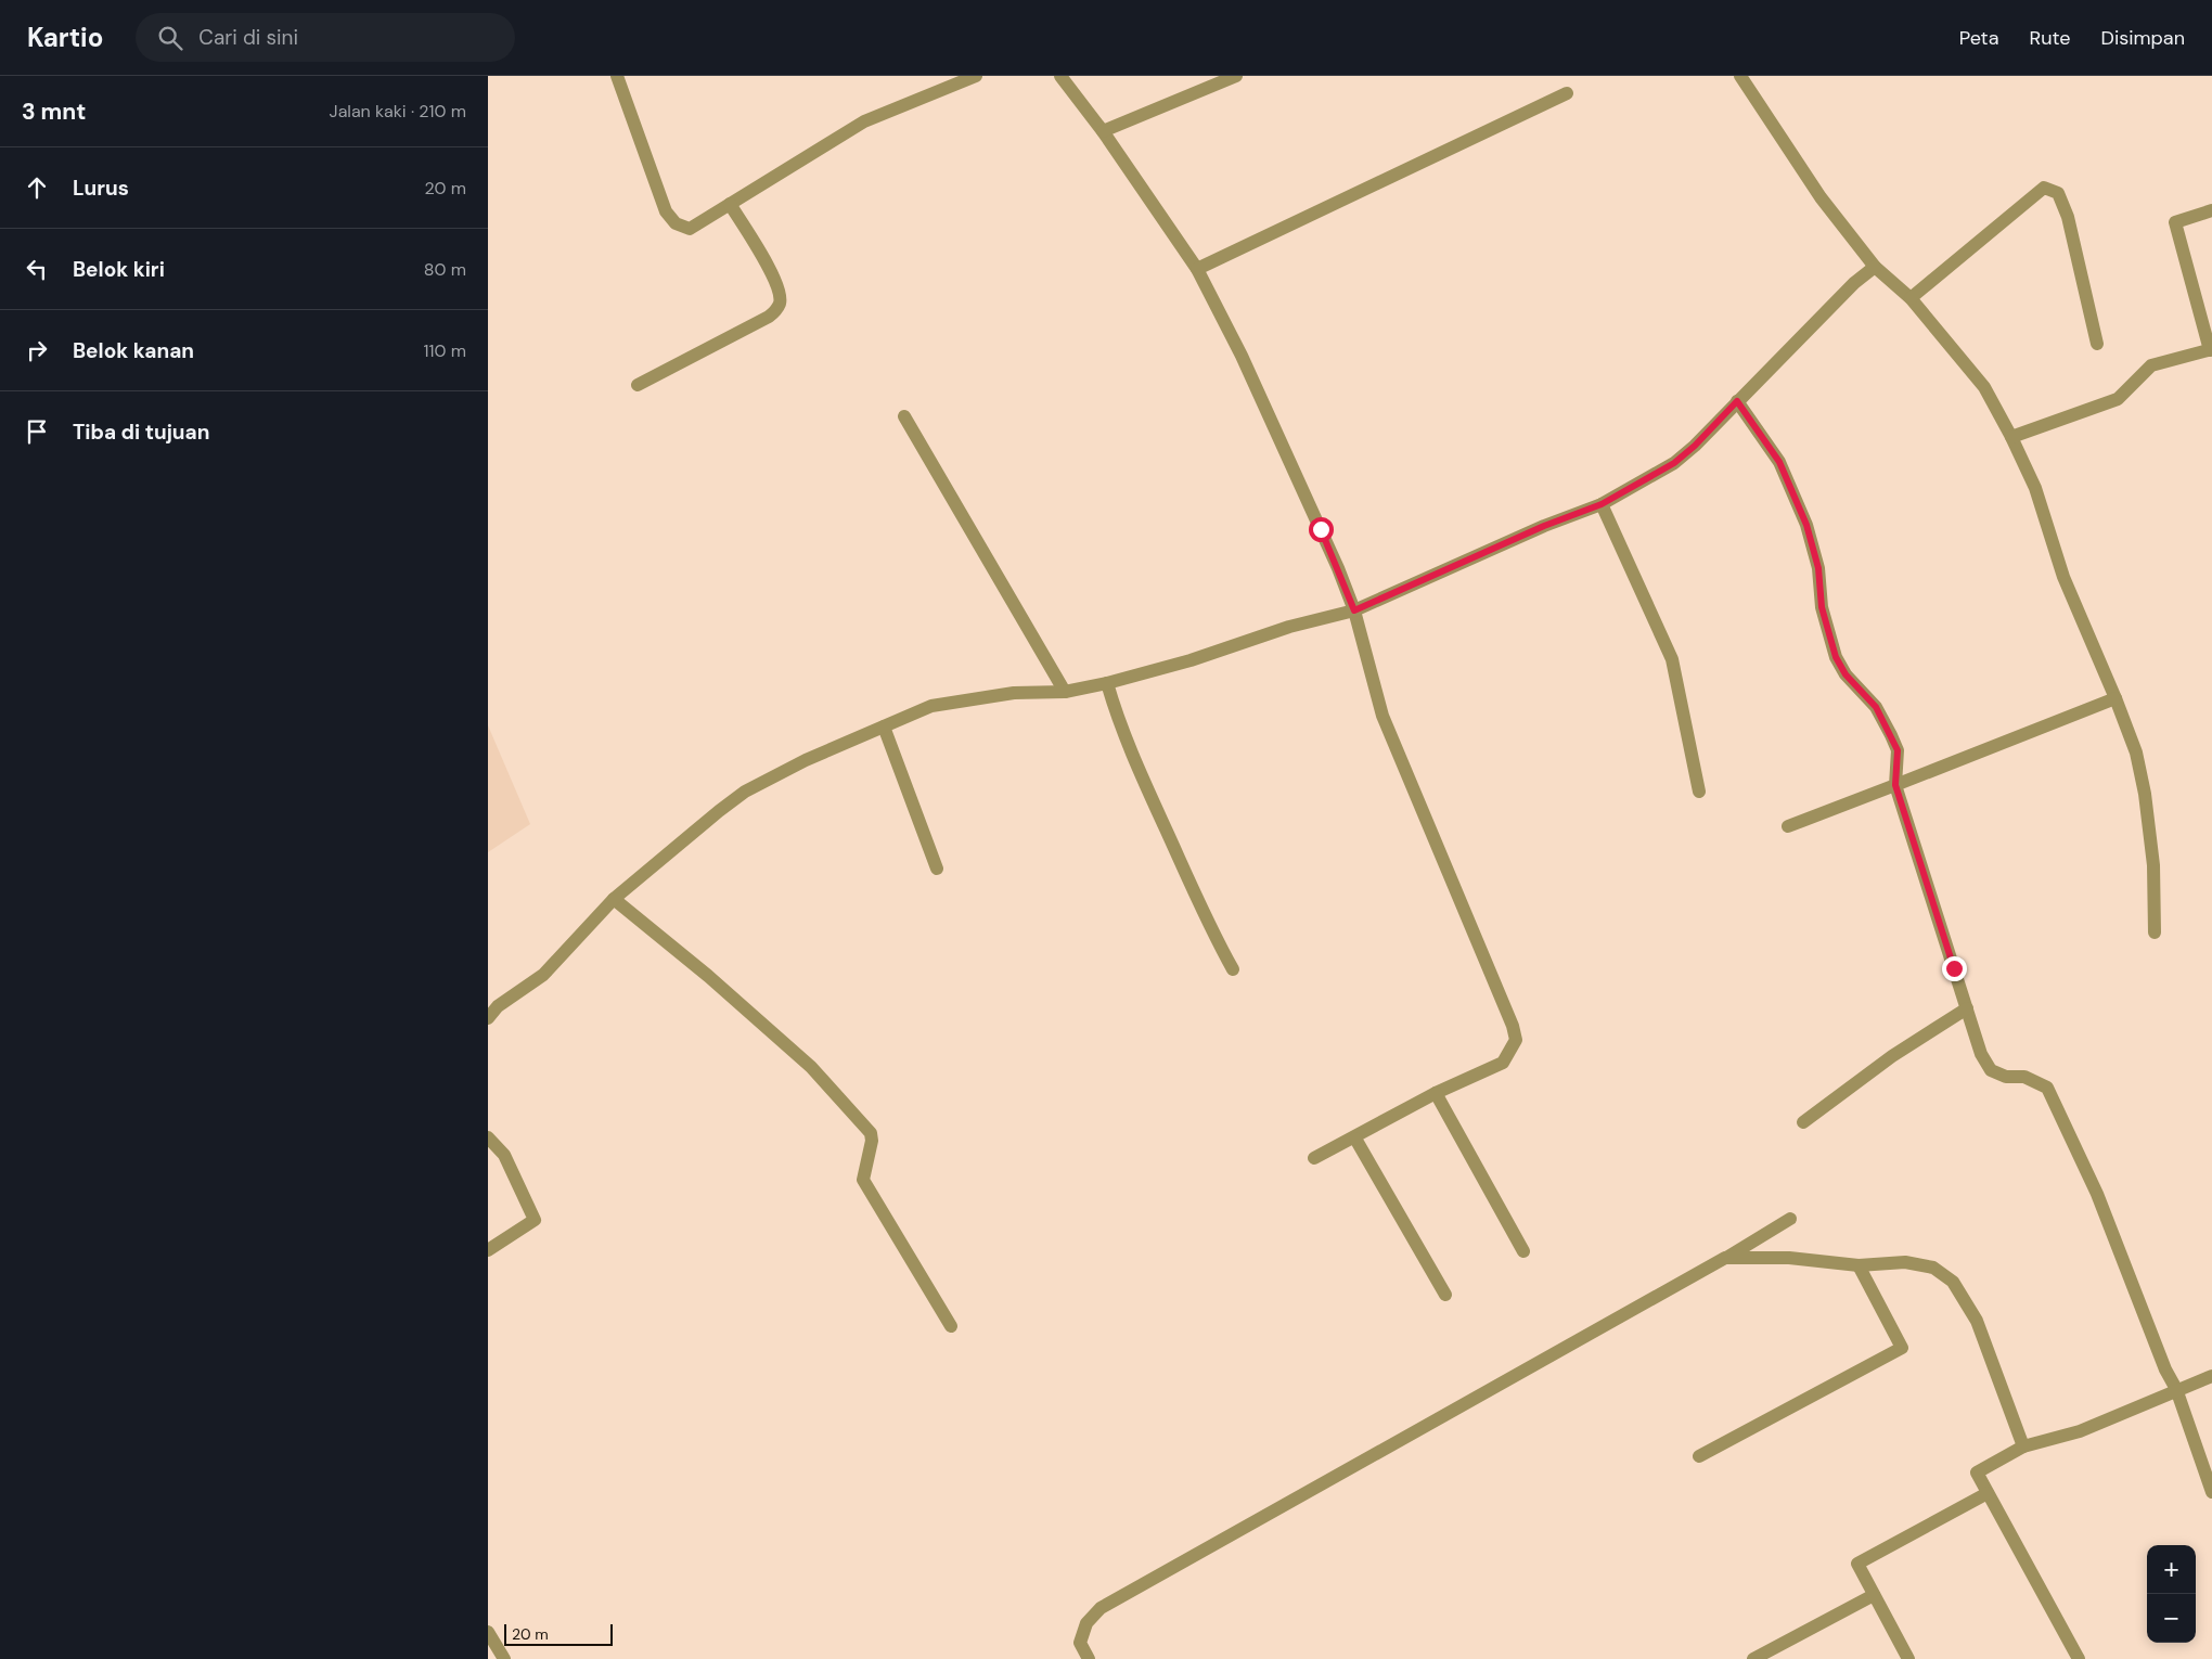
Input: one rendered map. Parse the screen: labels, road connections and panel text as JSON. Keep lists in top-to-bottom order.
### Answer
{
  "scale_bar": "20 m",
  "page": {
    "header": "Kartio",
    "search": "Cari di sini",
    "nav": ["Peta", "Rute", "Disimpan"],
    "heading": ["3 mnt", "Jalan kaki · 210 m"],
    "list": [
      ["Lurus", "20 m"],
      ["Belok kiri", "80 m"],
      ["Belok kanan", "110 m"],
      "Tiba di tujuan"
    ],
    "map_buttons": ["+", "−"],
    "scale": "20 m"
  }
}
